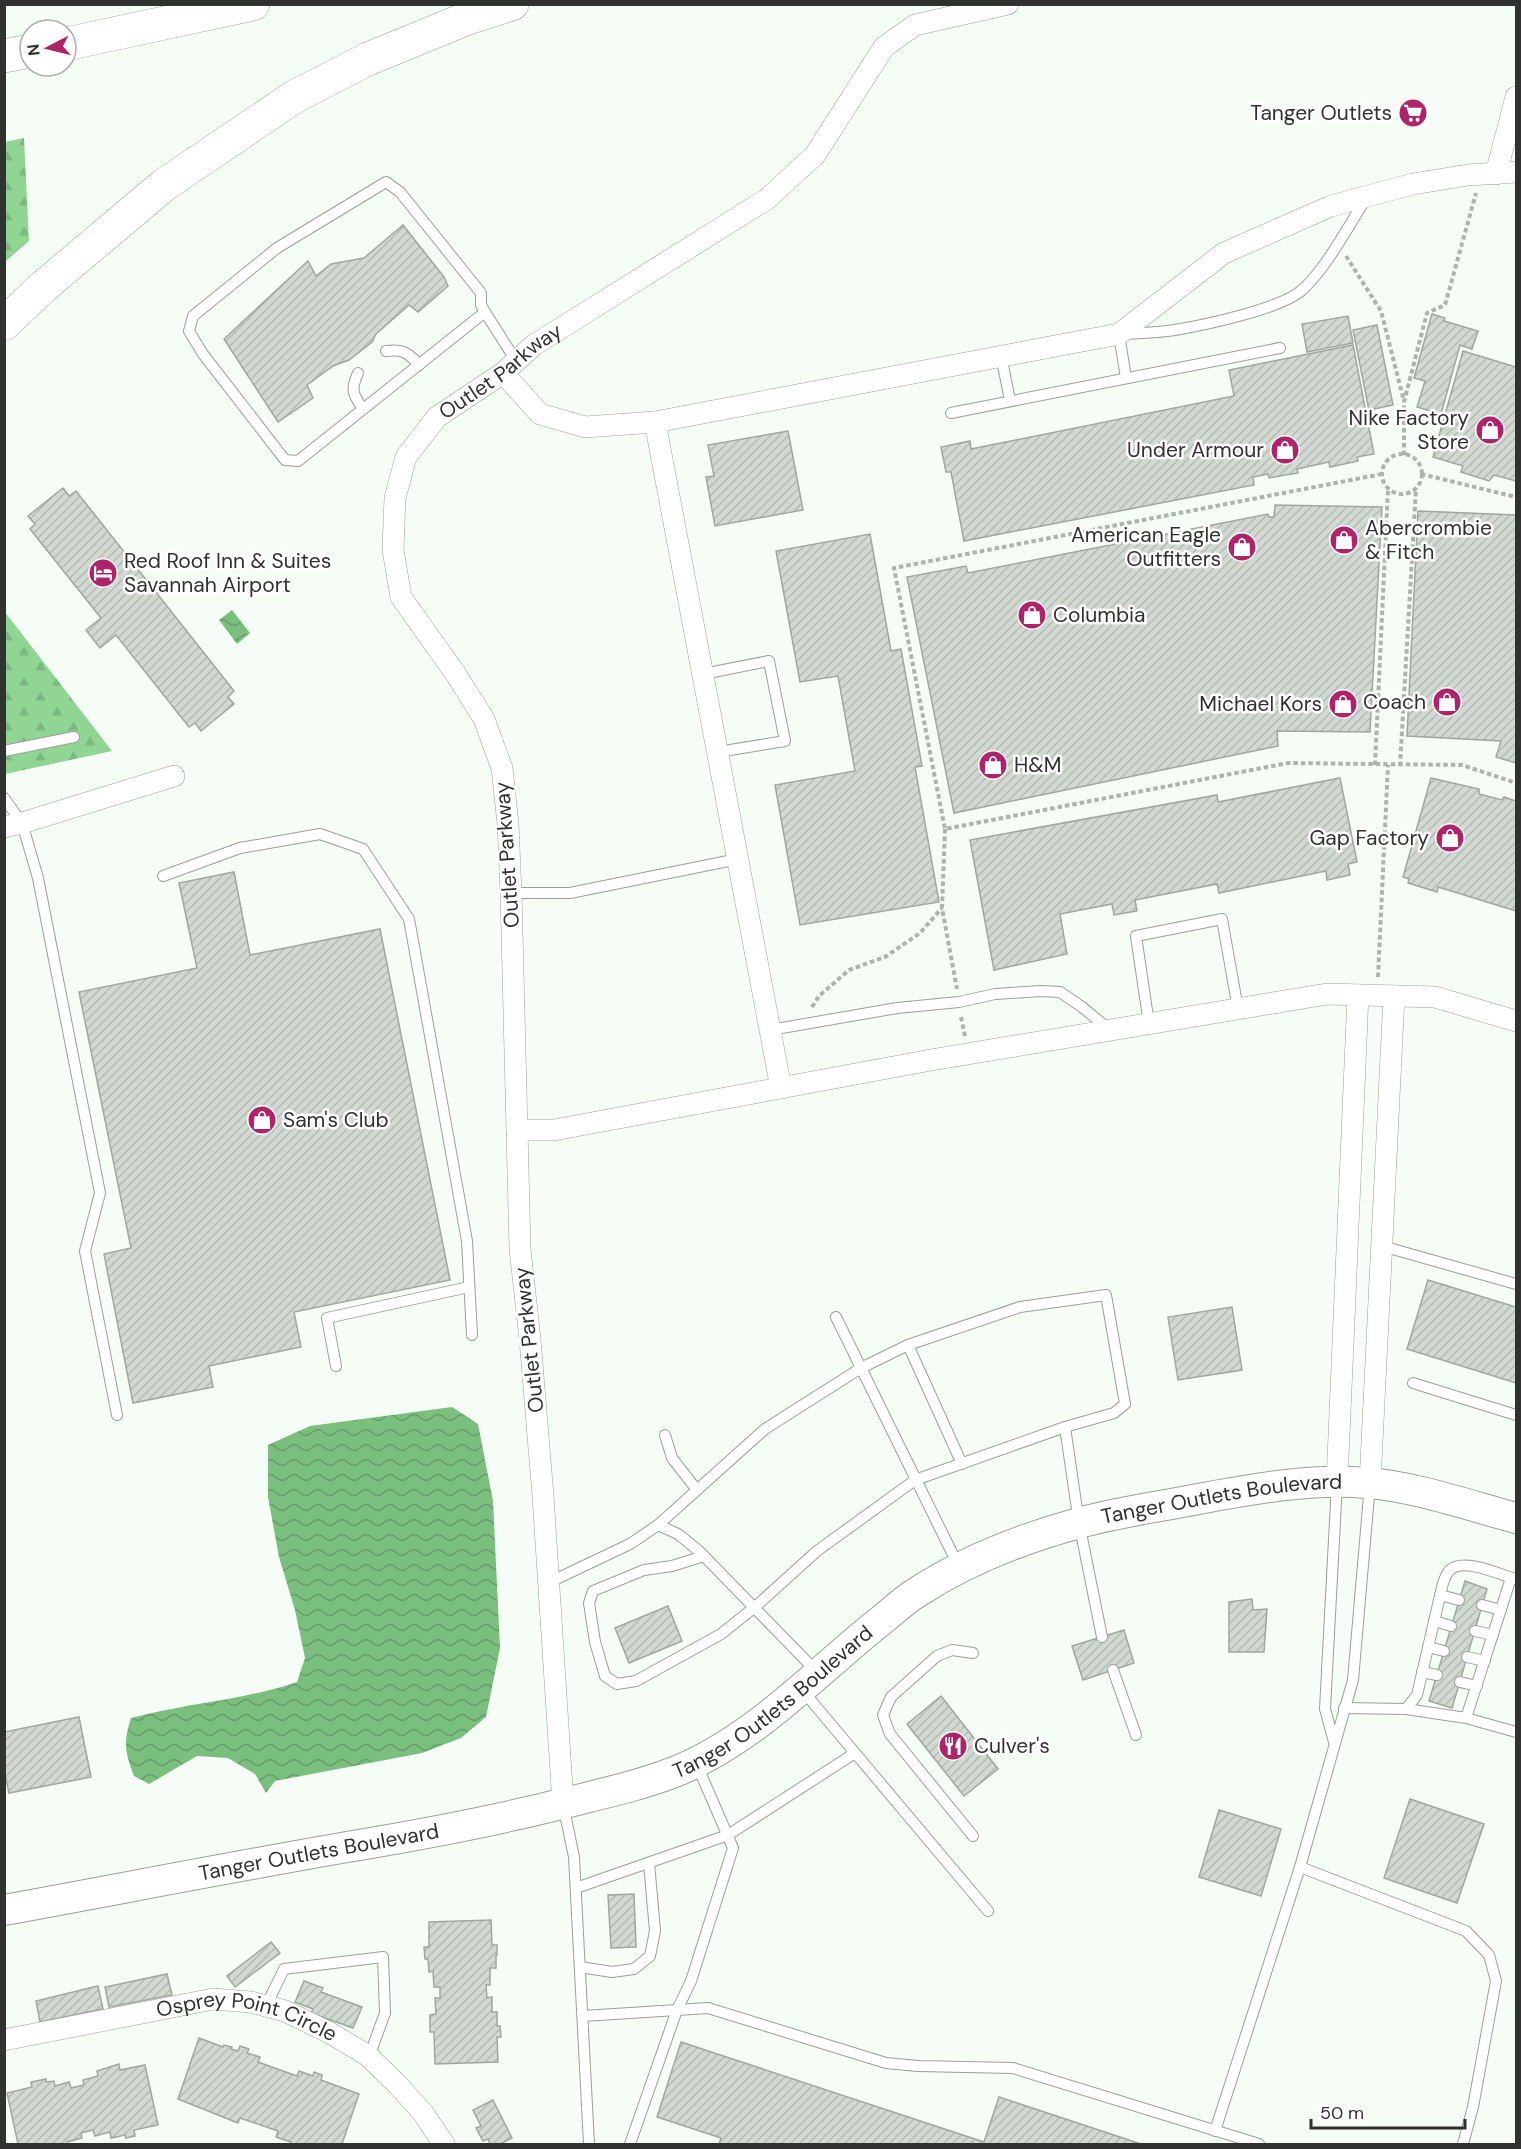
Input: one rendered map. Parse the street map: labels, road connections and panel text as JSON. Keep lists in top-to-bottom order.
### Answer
{
  "streets": {
    "street": ["Outlet Parkway", "Tanger Outlets Boulevard", "Osprey Point Circle"]
  },
  "crossings": [
    ["Outlet Parkway", "Tanger Outlets Boulevard"]
  ],
  "places": {
    "supermarket": ["Tanger Outlets"],
    "shop": [
      "Nike Factory Store",
      "Under Armour",
      "Abercrombie & Fitch",
      "American Eagle Outfitters",
      "Columbia",
      "Coach",
      "Michael Kors",
      "H&M",
      "Gap Factory",
      "Sam's Club"
    ],
    "hotel": ["Red Roof Inn & Suites Savannah Airport"],
    "restaurant": ["Culver's"]
  },
  "scale_bar": "50 m",
  "north": "left"
}
